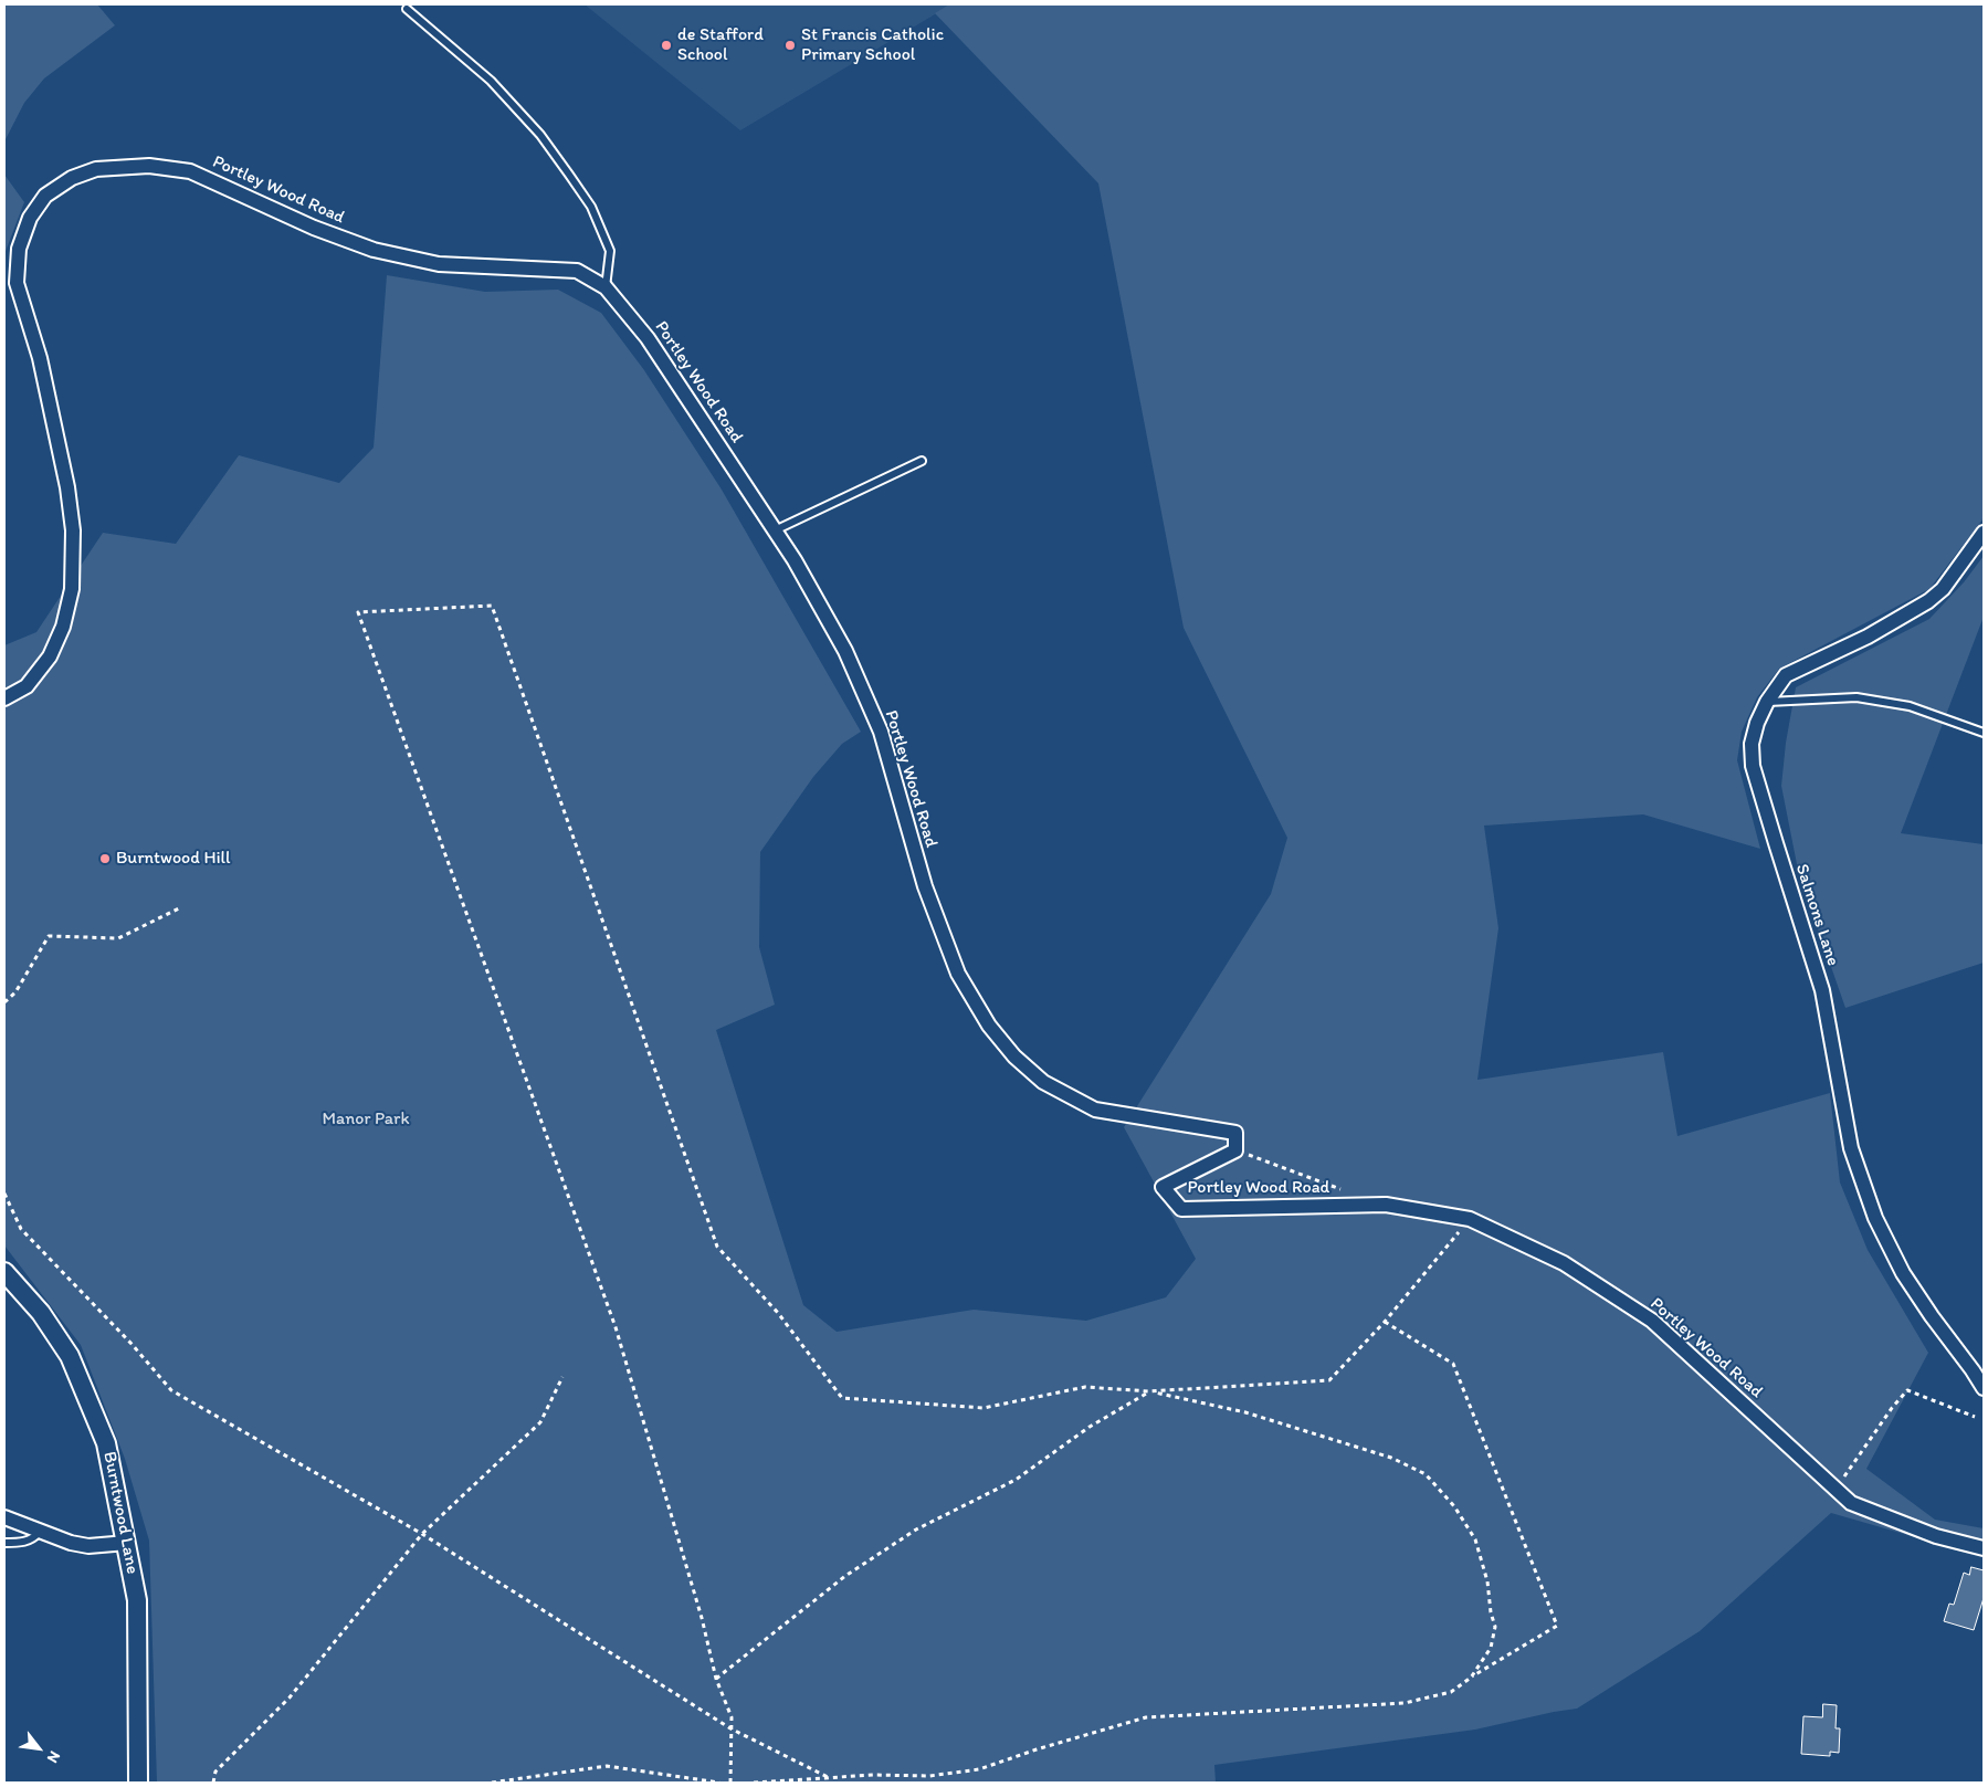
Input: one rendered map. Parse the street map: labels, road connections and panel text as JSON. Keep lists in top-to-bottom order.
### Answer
{
  "streets": {
    "street": ["Portley Wood Road", "Salmons Lane", "Burntwood Lane"]
  },
  "parks": ["Manor Park"],
  "places": ["de Stafford School", "St Francis Catholic Primary School", "Burntwood Hill"],
  "north": "bottom right"
}
